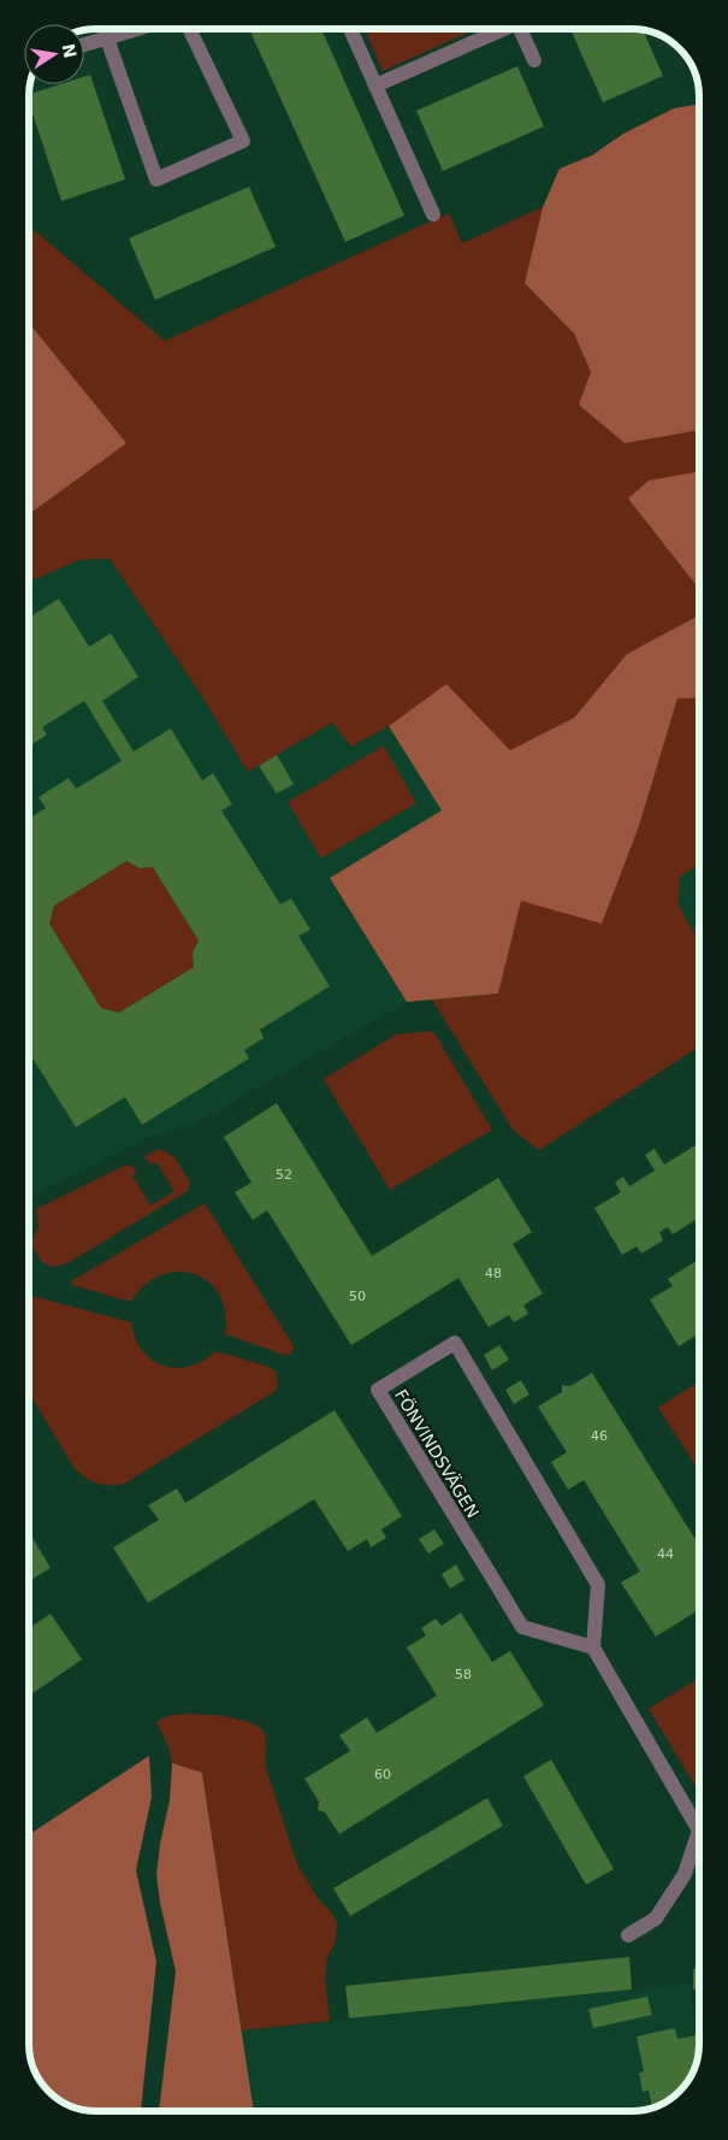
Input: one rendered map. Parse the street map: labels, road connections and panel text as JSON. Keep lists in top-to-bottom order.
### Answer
{
  "streets": {
    "lane": ["FÖNVINDSVÄGEN"]
  },
  "house_numbers": [
    "52",
    "48",
    "50",
    "46",
    "44",
    "58",
    "60"
  ],
  "north": "right"
}
